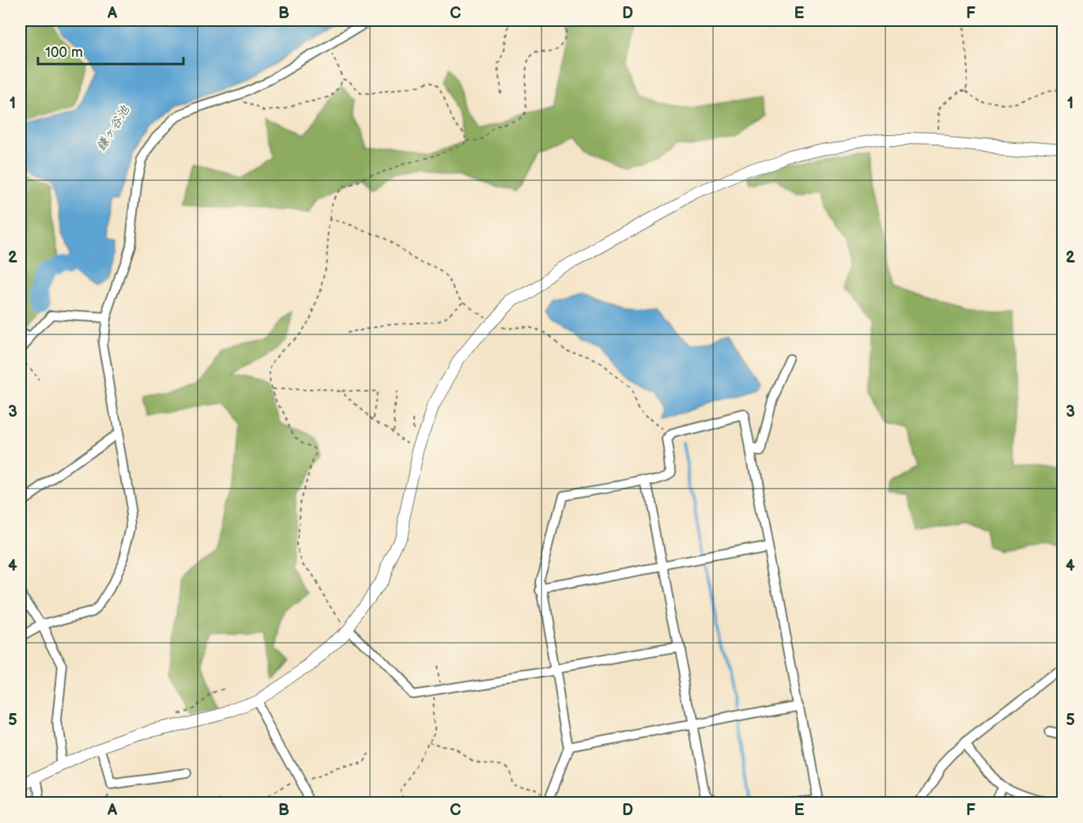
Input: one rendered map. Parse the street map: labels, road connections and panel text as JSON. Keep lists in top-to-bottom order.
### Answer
{
  "water": ["鎌ヶ谷池"],
  "scale_bar": "100 m",
  "grid": {
    "columns": [
      "A",
      "B",
      "C",
      "D",
      "E",
      "F"
    ],
    "rows": [
      "1",
      "2",
      "3",
      "4",
      "5"
    ]
  }
}
